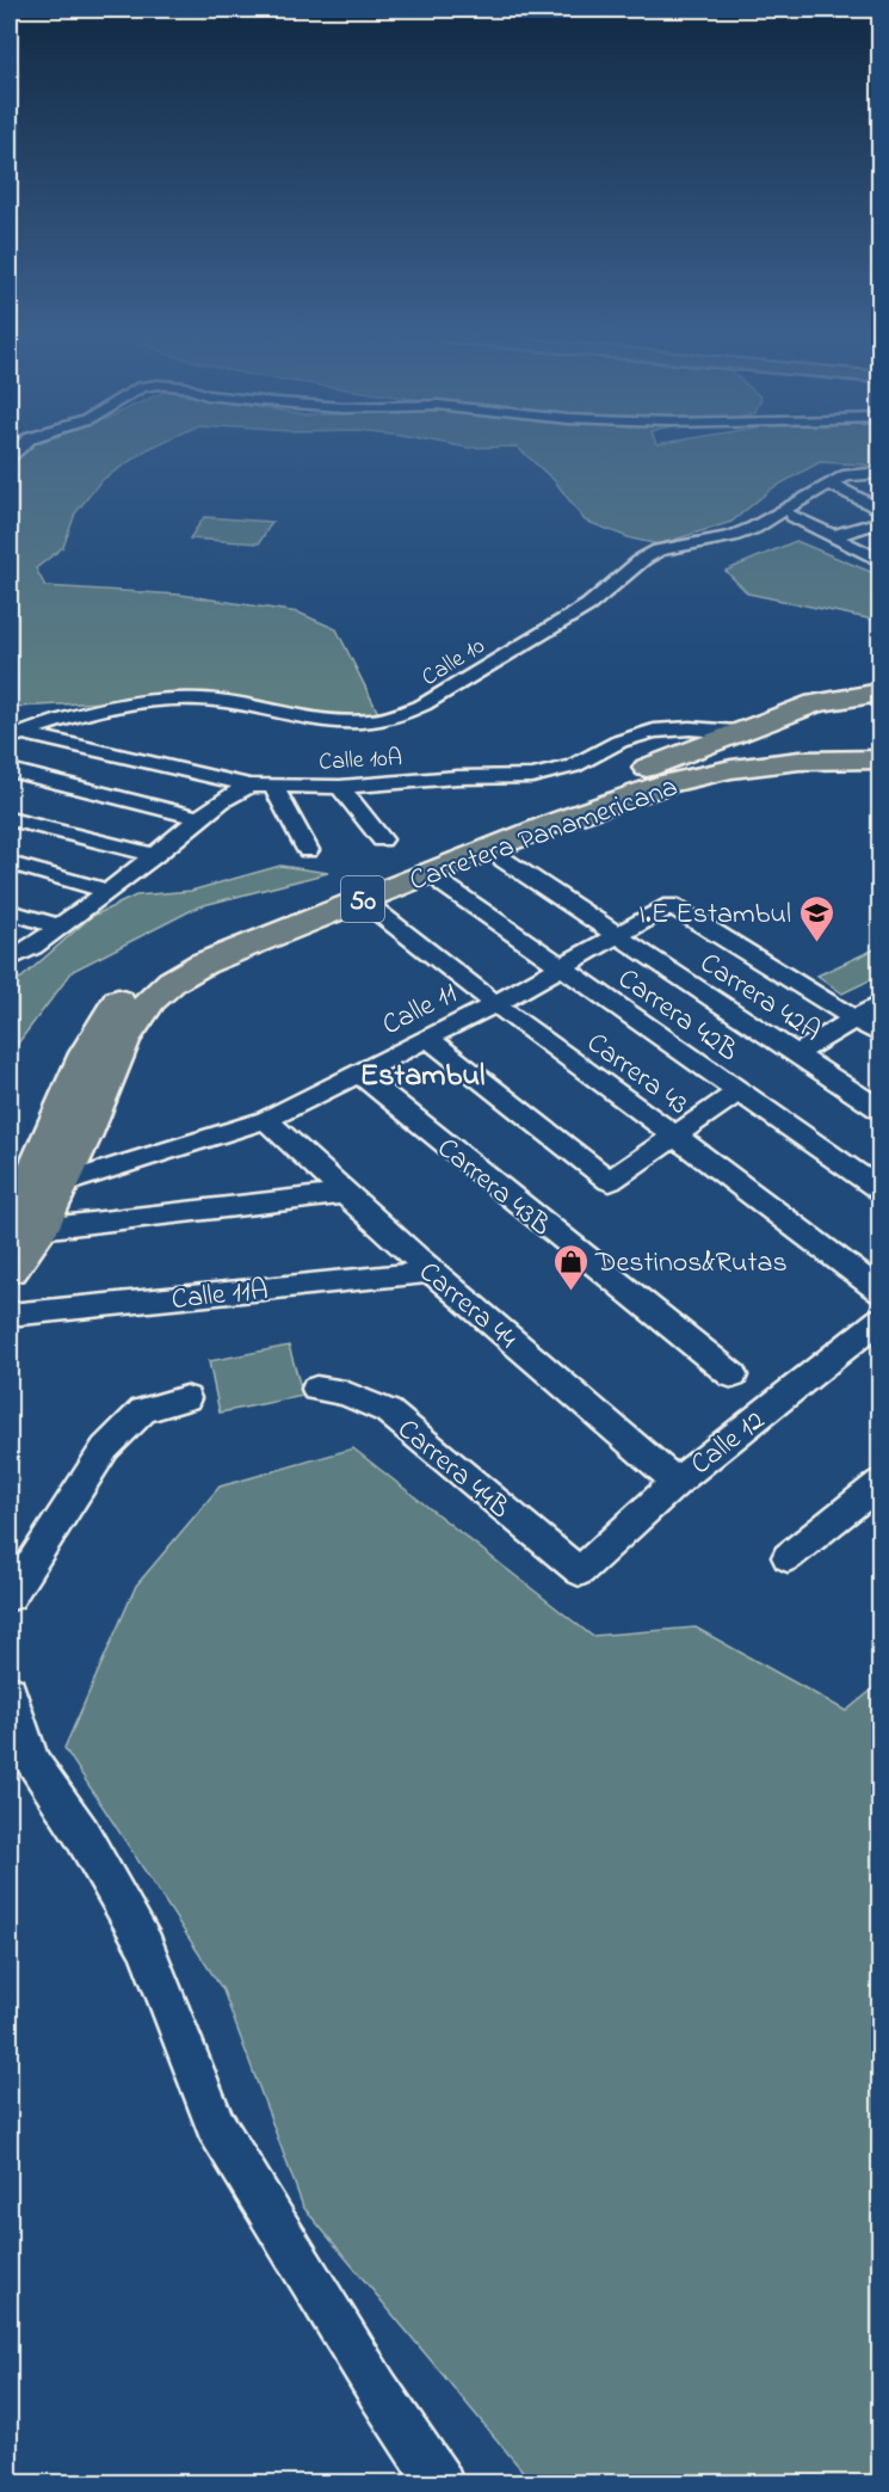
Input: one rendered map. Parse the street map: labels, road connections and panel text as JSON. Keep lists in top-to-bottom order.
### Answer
{
  "streets": {
    "highway": ["Carretera Panamericana", "50"],
    "street": [
      "Calle 10",
      "Calle 10A",
      "Carrera 42A",
      "Calle 11",
      "Carrera 42B",
      "Carrera 43",
      "Carrera 43B",
      "Calle 11A",
      "Carrera 44",
      "Calle 12",
      "Carrera 44B"
    ]
  },
  "crossings": [
    ["Calle 10A", "Carretera Panamericana"],
    ["Carretera Panamericana", "Calle 11"],
    ["Carretera Panamericana", "Carrera 43"],
    ["Carrera 42A", "Calle 11"],
    ["Calle 11", "Carrera 42B"],
    ["Calle 11", "Carrera 43"],
    ["Calle 11", "Carrera 43B"],
    ["Calle 11", "Carrera 44"],
    ["Calle 11A", "Carrera 44"],
    ["Carrera 44", "Calle 12"],
    ["Calle 12", "Carrera 44B"]
  ],
  "districts": ["Estambul"],
  "places": {
    "school or university": ["I.E Estambul"],
    "shop": ["Destinos&Rutas"]
  }
}
